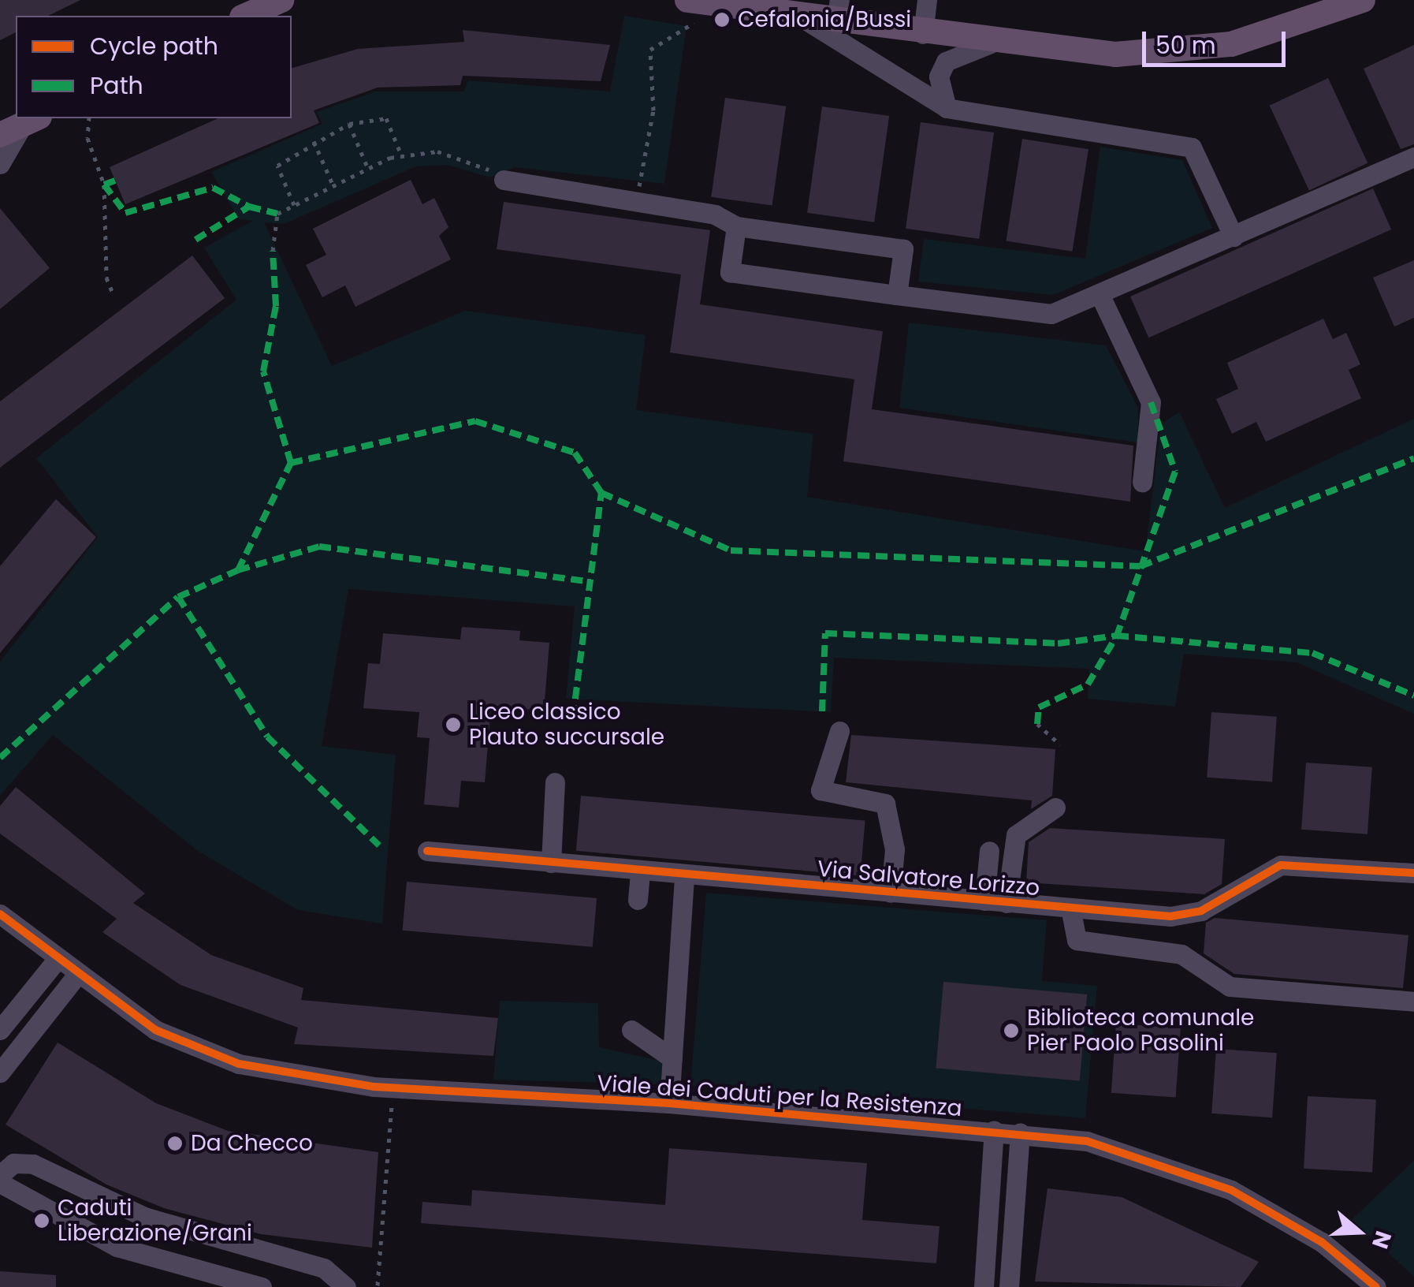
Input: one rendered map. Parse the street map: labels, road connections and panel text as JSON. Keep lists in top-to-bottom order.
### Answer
{
  "streets": {
    "street": ["Via Salvatore Lorizzo", "Viale dei Caduti per la Resistenza"]
  },
  "places": [
    "Cefalonia/Bussi",
    "Liceo classico Plauto succursale",
    "Biblioteca comunale Pier Paolo Pasolini",
    "Da Checco",
    "Caduti Liberazione/Grani"
  ],
  "legend": ["Cycle path", "Path"],
  "scale_bar": "50 m",
  "north": "right"
}
